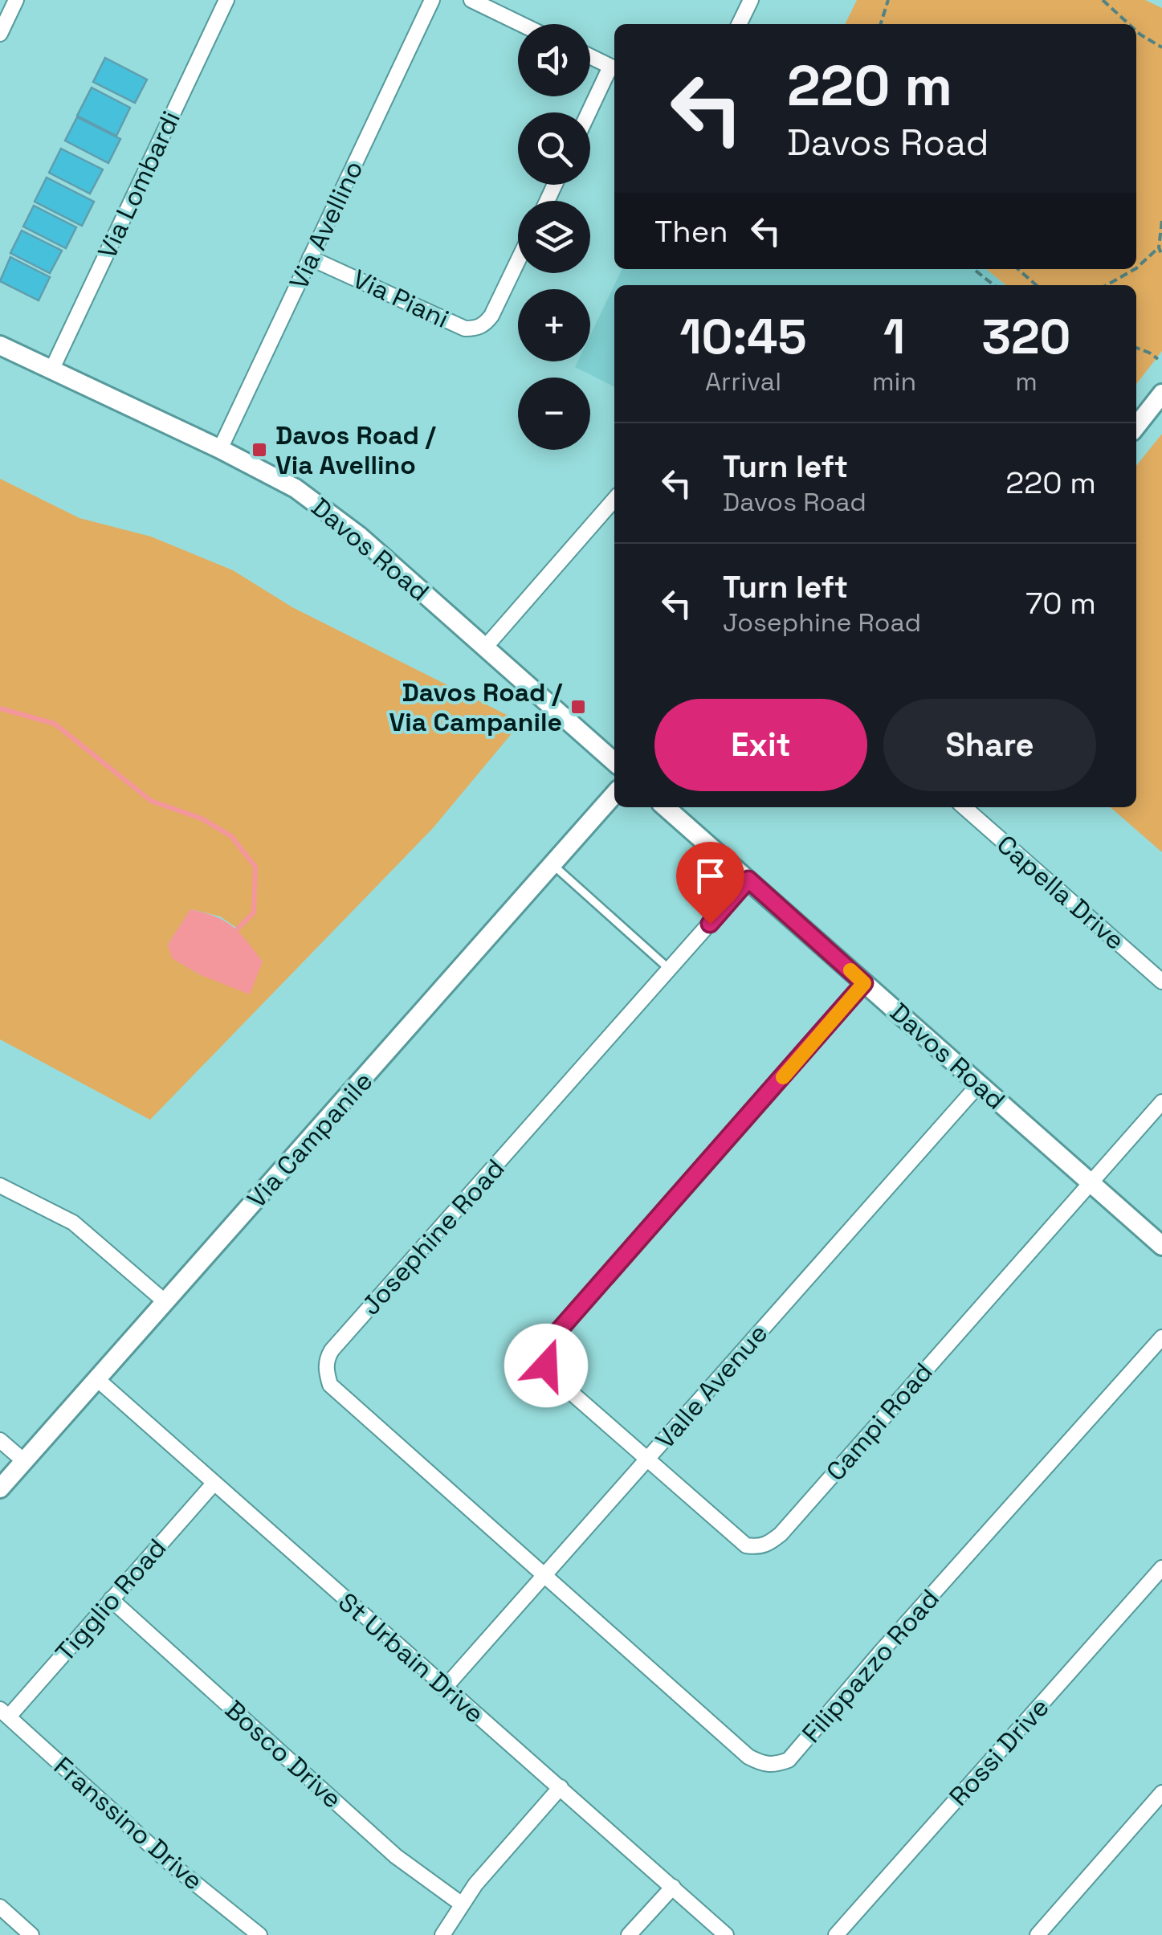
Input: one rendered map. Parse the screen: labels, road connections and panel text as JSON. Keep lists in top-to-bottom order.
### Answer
{
  "streets": {
    "street": [
      "Via Lombardi",
      "Via Avellino",
      "Via Piani",
      "Davos Road",
      "Capella Drive",
      "Via Campanile",
      "Josephine Road",
      "Valle Avenue",
      "Campi Road",
      "Tigglio Road",
      "St Urbain Drive",
      "Filippazzo Road",
      "Rossi Drive",
      "Bosco Drive",
      "Franssino Drive"
    ]
  },
  "crossings": [
    ["Via Lombardi", "Davos Road"],
    ["Via Avellino", "Via Piani"],
    ["Via Avellino", "Davos Road"],
    ["Davos Road", "Josephine Road"],
    ["Davos Road", "Valle Avenue"],
    ["Davos Road", "Campi Road"],
    ["Via Campanile", "St Urbain Drive"],
    ["Josephine Road", "Valle Avenue"],
    ["Josephine Road", "Filippazzo Road"],
    ["Valle Avenue", "Campi Road"],
    ["Valle Avenue", "St Urbain Drive"],
    ["Valle Avenue", "Filippazzo Road"],
    ["Tigglio Road", "St Urbain Drive"],
    ["Tigglio Road", "Bosco Drive"],
    ["Tigglio Road", "Franssino Drive"]
  ],
  "places": {
    "transit": ["Davos Road / Via Avellino", "Davos Road / Via Campanile"]
  },
  "page": {
    "map_buttons": ["+", "−"],
    "turn": ["220 m", "Davos Road"],
    "then": "Then",
    "eta": [
      "10:45",
      "Arrival",
      "1",
      "min",
      "320",
      "m"
    ],
    "list": [
      {
        "name": "Turn left",
        "note": "Davos Road",
        "value": "220 m"
      },
      {
        "name": "Turn left",
        "note": "Josephine Road",
        "value": "70 m"
      }
    ],
    "buttons": ["Exit", "Share"]
  }
}
